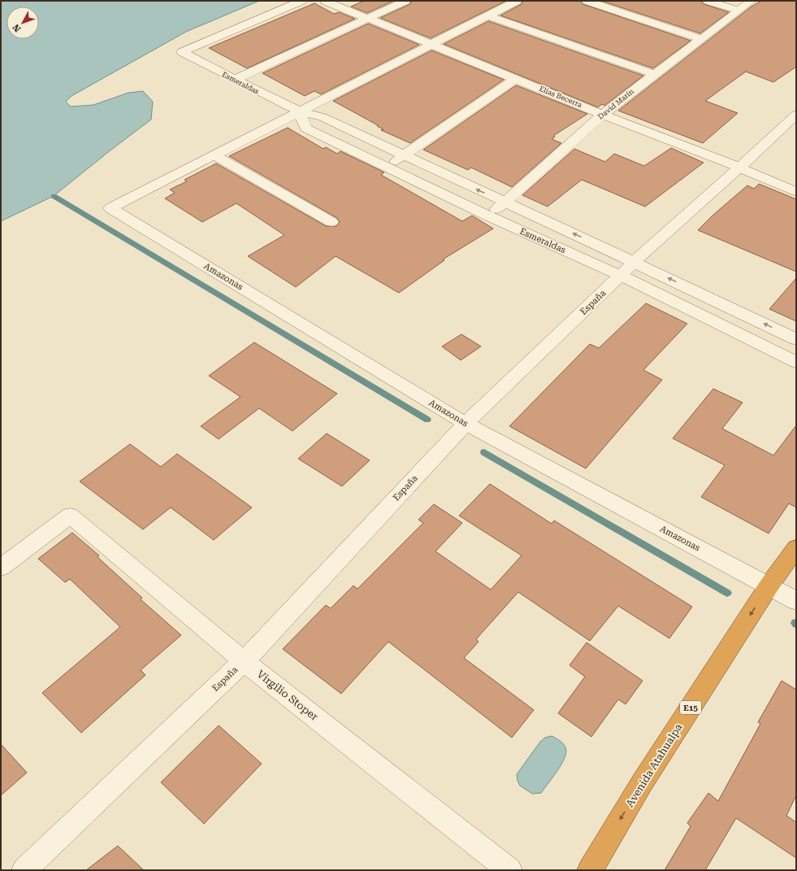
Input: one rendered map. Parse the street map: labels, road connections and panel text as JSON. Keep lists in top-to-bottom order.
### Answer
{
  "streets": {
    "highway": ["E15", "Avenida Atahualpa"],
    "street": [
      "Esmeraldas",
      "Elias Becerra",
      "David Marín",
      "Amazonas",
      "España",
      "Virgilio Stoper"
    ]
  },
  "crossings": [
    ["Esmeraldas", "David Marín"],
    ["Esmeraldas", "España"],
    ["Elias Becerra", "David Marín"],
    ["Elias Becerra", "España"],
    ["Amazonas", "España"],
    ["Amazonas", "Avenida Atahualpa"],
    ["España", "Virgilio Stoper"]
  ],
  "one_way": ["Avenida Atahualpa"],
  "north": "bottom left"
}
